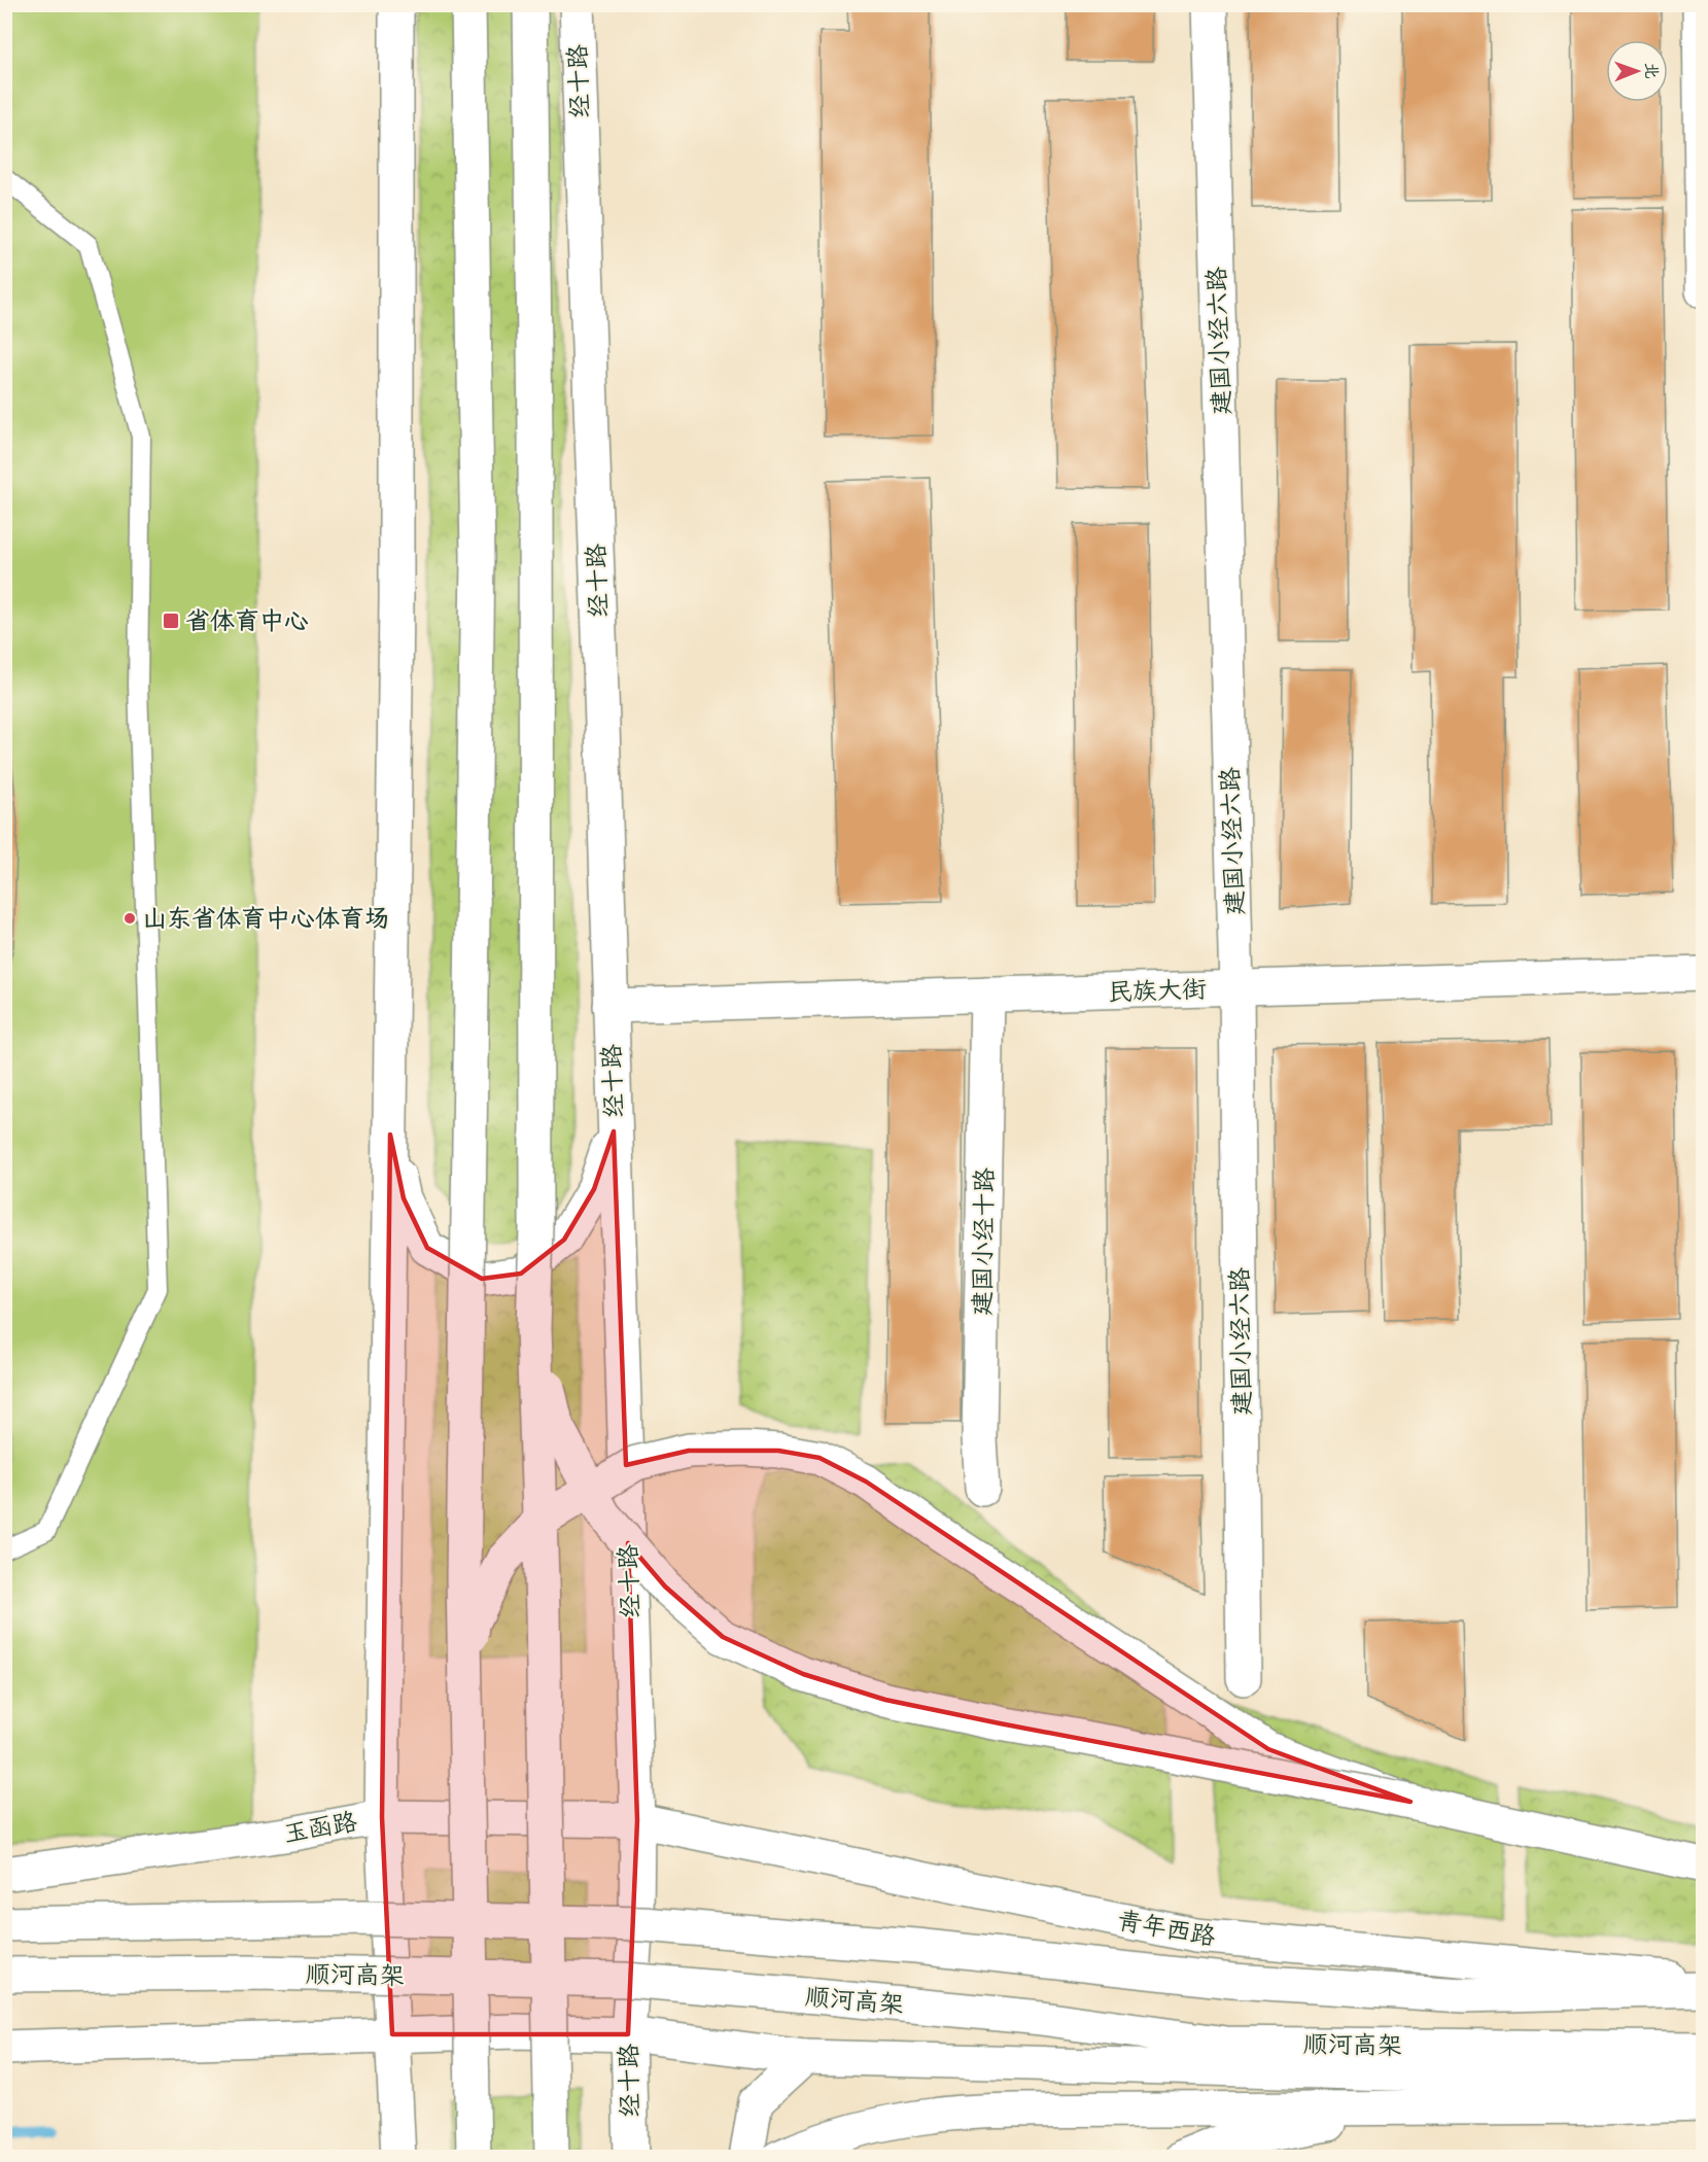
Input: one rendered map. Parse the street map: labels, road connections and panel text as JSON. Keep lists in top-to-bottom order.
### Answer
{
  "streets": {
    "main road": [
      "经十路",
      "建国小经六路",
      "民族大街",
      "建国小经十路",
      "玉函路",
      "青年西路",
      "顺河高架"
    ]
  },
  "crossings": [
    ["经十路", "民族大街"],
    ["经十路", "玉函路"],
    ["经十路", "青年西路"],
    ["建国小经六路", "民族大街"],
    ["民族大街", "建国小经十路"],
    ["玉函路", "青年西路"]
  ],
  "places": {
    "transit": ["省体育中心"],
    "other": ["山东省体育中心体育场"]
  },
  "north": "right"
}
